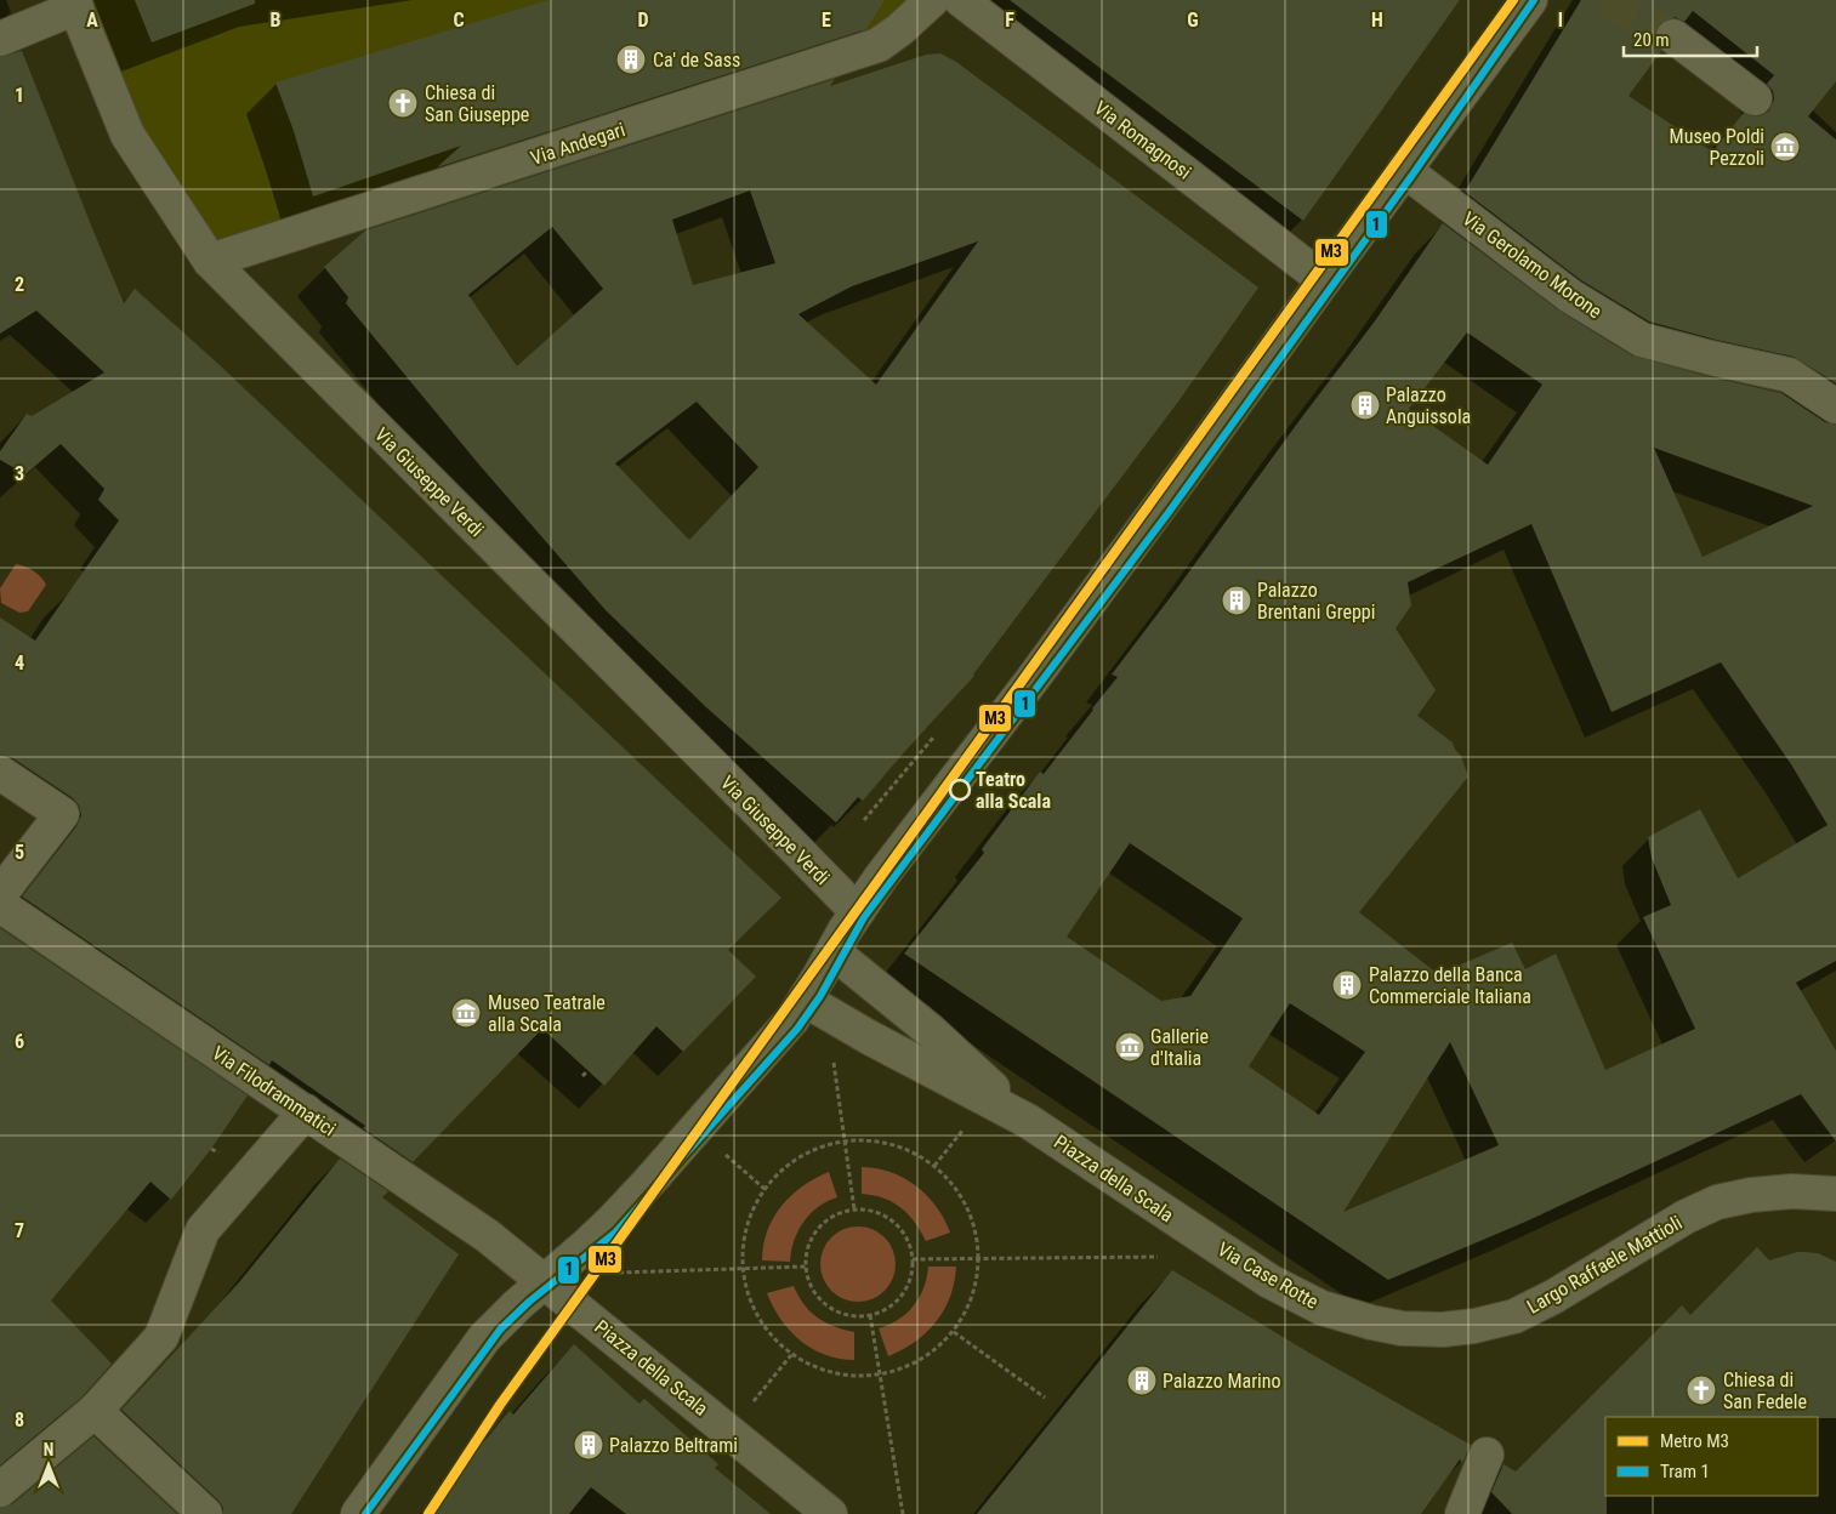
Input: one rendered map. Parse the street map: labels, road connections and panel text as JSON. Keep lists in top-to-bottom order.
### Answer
{
  "streets": {
    "street": [
      "Via Romagnosi",
      "Via Andegari",
      "Via Gerolamo Morone",
      "Via Giuseppe Verdi",
      "Via Filodrammatici",
      "Piazza della Scala",
      "Largo Raffaele Mattioli",
      "Via Case Rotte"
    ]
  },
  "crossings": [
    ["Via Andegari", "Via Giuseppe Verdi"],
    ["Via Filodrammatici", "Piazza della Scala"],
    ["Piazza della Scala", "Via Case Rotte"],
    ["Largo Raffaele Mattioli", "Via Case Rotte"]
  ],
  "places": {
    "building": [
      "Ca' de Sass",
      "Palazzo Anguissola",
      "Palazzo Brentani Greppi",
      "Palazzo della Banca Commerciale Italiana",
      "Palazzo Marino",
      "Palazzo Beltrami"
    ],
    "church": ["Chiesa di San Giuseppe", "Chiesa di San Fedele"],
    "museum": ["Museo Poldi Pezzoli", "Museo Teatrale alla Scala", "Gallerie d'Italia"],
    "other": ["Teatro alla Scala"]
  },
  "lines": ["metro line M3", "tram line 1"],
  "legend": ["Metro M3", "Tram 1"],
  "scale_bar": "20 m",
  "north": "top",
  "grid": {
    "columns": [
      "A",
      "B",
      "C",
      "D",
      "E",
      "F",
      "G",
      "H",
      "I"
    ],
    "rows": [
      "1",
      "2",
      "3",
      "4",
      "5",
      "6",
      "7",
      "8"
    ]
  }
}
